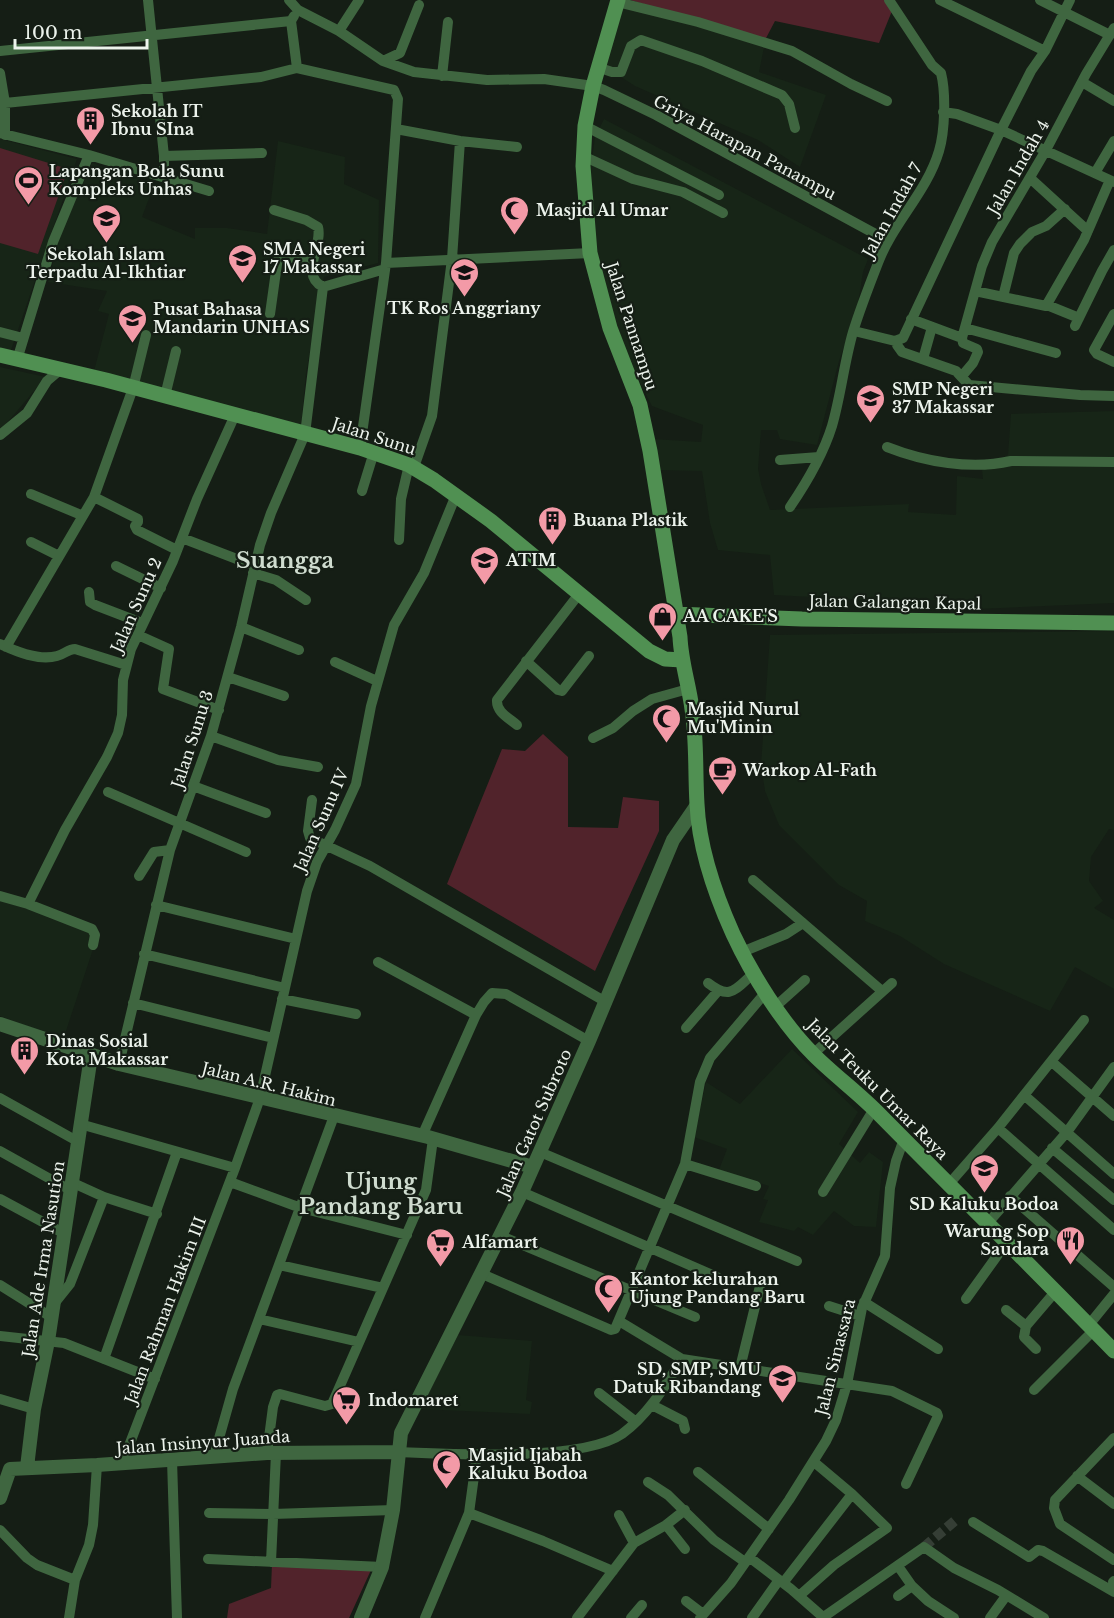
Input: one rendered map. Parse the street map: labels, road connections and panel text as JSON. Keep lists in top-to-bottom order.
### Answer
{
  "streets": {
    "main road": [
      "Jalan Pannampu",
      "Jalan Sunu",
      "Jalan Galangan Kapal",
      "Jalan Teuku Umar Raya"
    ],
    "street": [
      "Griya Harapan Panampu",
      "Jalan Indah 4",
      "Jalan Indah 7",
      "Jalan Sunu 2",
      "Jalan Sunu 3",
      "Jalan Sunu IV",
      "Jalan A.R. Hakim",
      "Jalan Gatot Subroto",
      "Jalan Ade Irma Nasution",
      "Jalan Rahman Hakim III",
      "Jalan Sinassara",
      "Jalan Insinyur Juanda"
    ]
  },
  "crossings": [
    ["Griya Harapan Panampu", "Jalan Pannampu"],
    ["Jalan Pannampu", "Jalan Sunu"],
    ["Jalan Pannampu", "Jalan Galangan Kapal"],
    ["Jalan Pannampu", "Jalan Teuku Umar Raya"],
    ["Jalan Sunu", "Jalan Sunu 2"],
    ["Jalan Sunu", "Jalan Sunu 3"],
    ["Jalan Sunu", "Jalan Sunu IV"],
    ["Jalan Sunu", "Jalan Teuku Umar Raya"],
    ["Jalan Sunu 3", "Jalan A.R. Hakim"],
    ["Jalan Sunu IV", "Jalan A.R. Hakim"],
    ["Jalan Sunu IV", "Jalan Rahman Hakim III"],
    ["Jalan A.R. Hakim", "Jalan Gatot Subroto"],
    ["Jalan A.R. Hakim", "Jalan Ade Irma Nasution"],
    ["Jalan Teuku Umar Raya", "Jalan Gatot Subroto"],
    ["Jalan Teuku Umar Raya", "Jalan Sinassara"],
    ["Jalan Gatot Subroto", "Jalan Insinyur Juanda"],
    ["Jalan Ade Irma Nasution", "Jalan Insinyur Juanda"],
    ["Jalan Rahman Hakim III", "Jalan Insinyur Juanda"]
  ],
  "districts": ["Suangga", "Ujung Pandang Baru"],
  "places": {
    "building": ["Sekolah IT Ibnu SIna", "Buana Plastik", "Dinas Sosial Kota Makassar"],
    "sports": ["Lapangan Bola Sunu Kompleks Unhas"],
    "mosque": [
      "Masjid Al Umar",
      "Masjid Nurul Mu'Minin",
      "Kantor kelurahan Ujung Pandang Baru",
      "Masjid Ijabah Kaluku Bodoa"
    ],
    "school or university": [
      "Sekolah Islam Terpadu Al-Ikhtiar",
      "SMA Negeri 17 Makassar",
      "TK Ros Anggriany",
      "Pusat Bahasa Mandarin UNHAS",
      "SMP Negeri 37 Makassar",
      "ATIM",
      "SD Kaluku Bodoa",
      "SD, SMP, SMU Datuk Ribandang"
    ],
    "shop": ["AA CAKE'S"],
    "cafe": ["Warkop Al-Fath"],
    "restaurant": ["Warung Sop Saudara"],
    "supermarket": ["Alfamart", "Indomaret"]
  },
  "scale_bar": "100 m"
}
